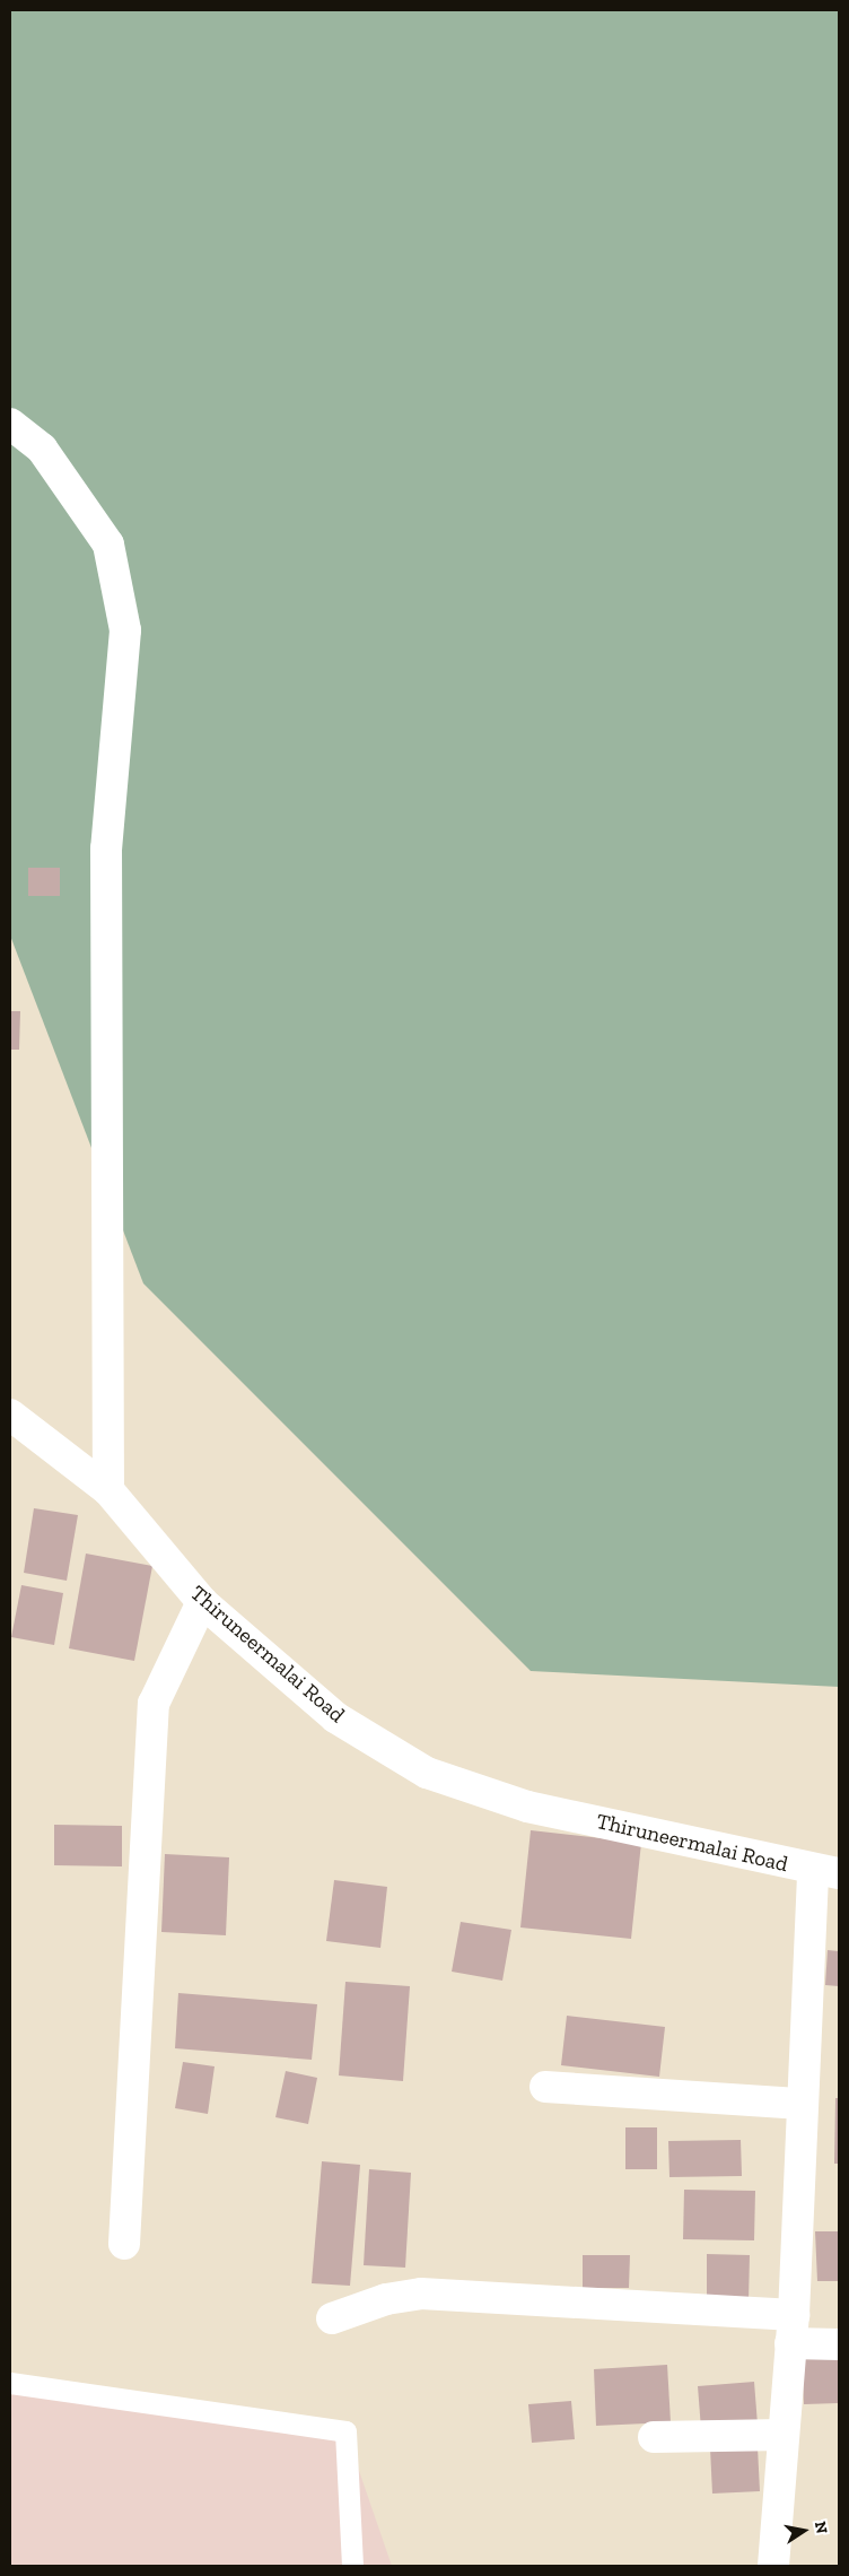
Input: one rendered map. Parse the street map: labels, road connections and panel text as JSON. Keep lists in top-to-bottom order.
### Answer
{
  "streets": {
    "street": ["Thiruneermalai Road"]
  },
  "north": "right"
}
